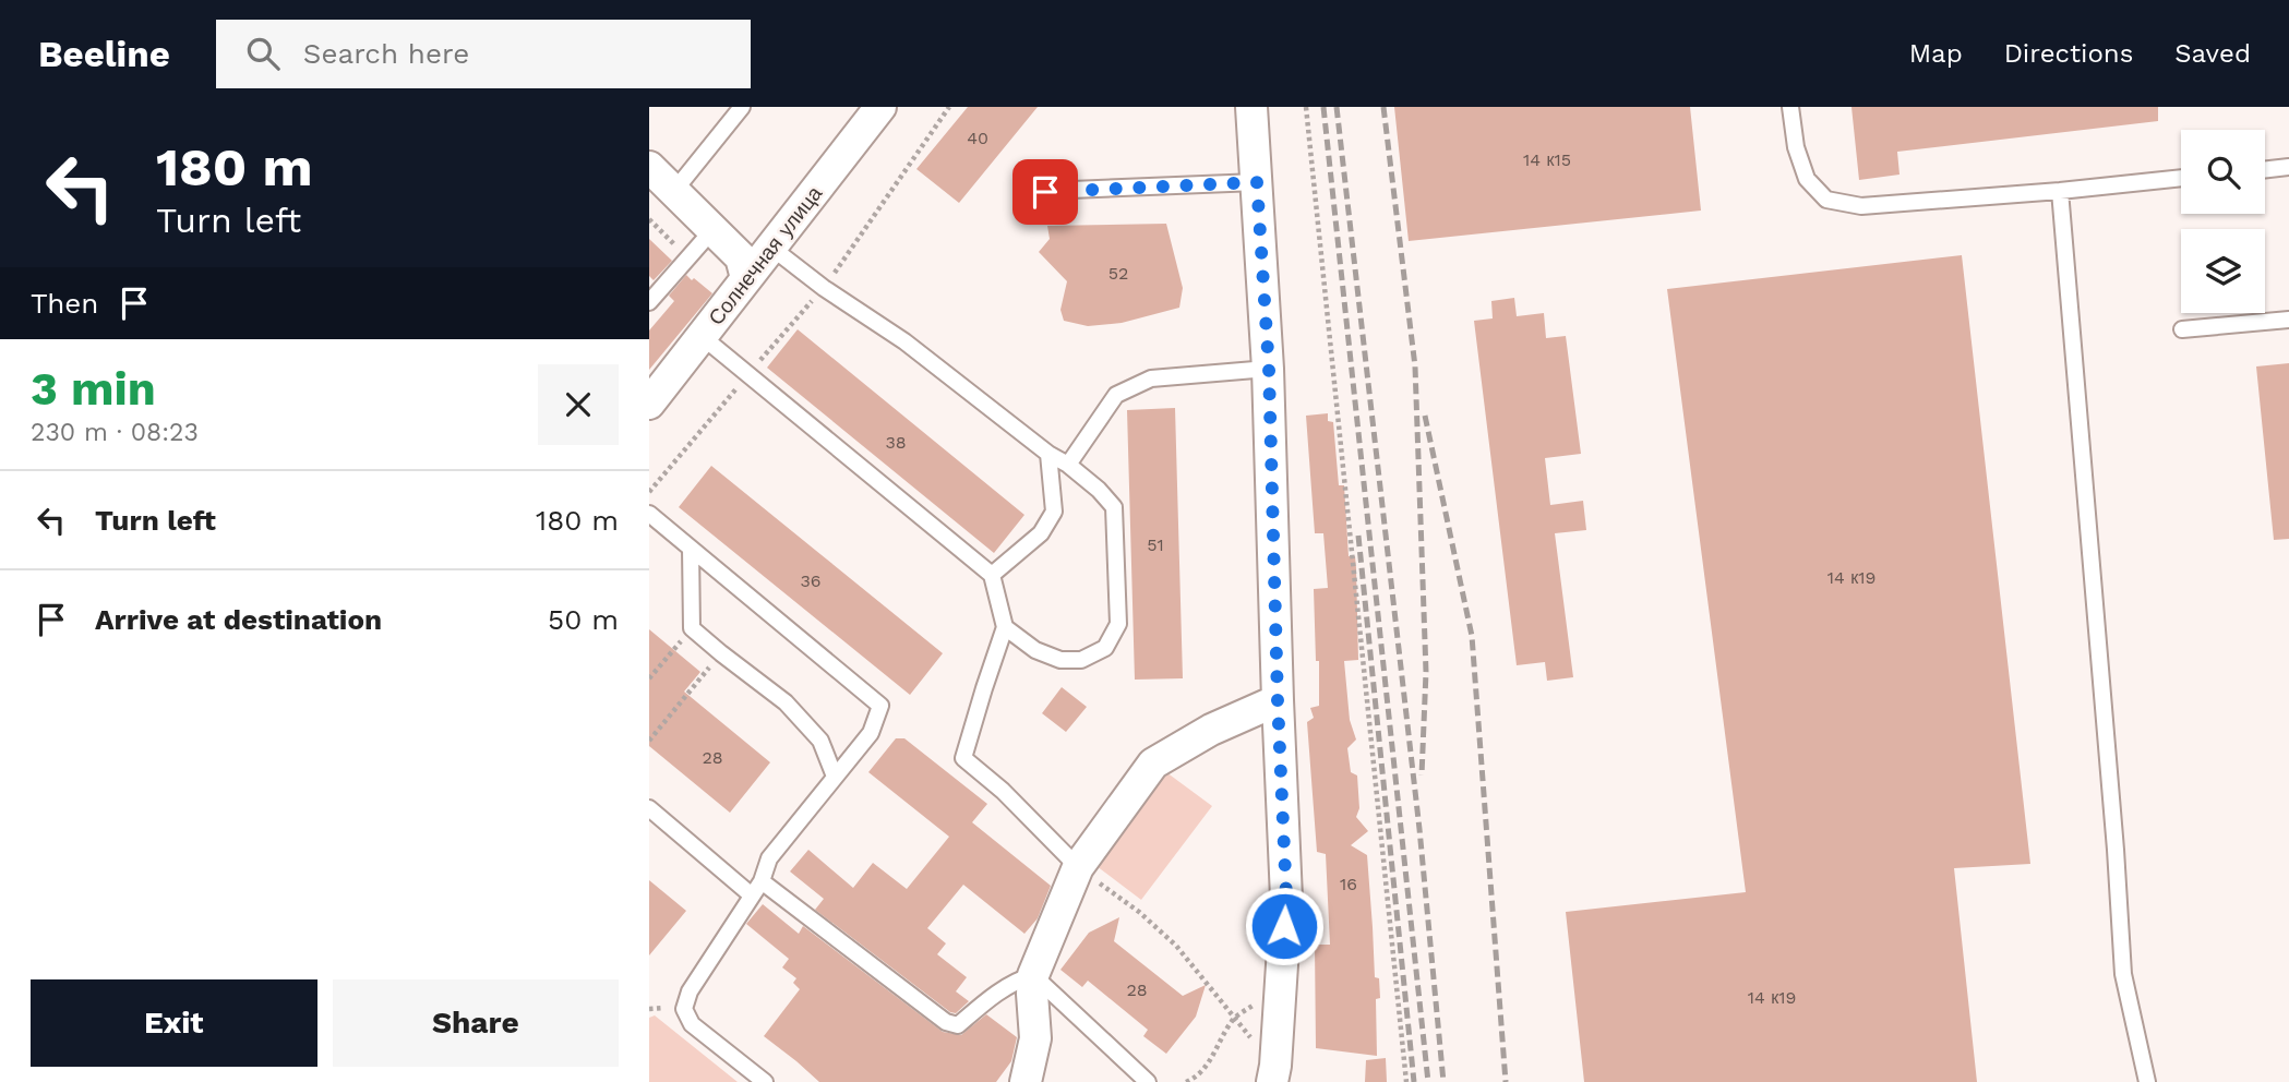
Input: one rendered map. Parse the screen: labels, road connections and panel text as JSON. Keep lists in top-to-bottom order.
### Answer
{
  "streets": {
    "street": ["Солнечная улица"]
  },
  "house_numbers": [
    "40",
    "14 к15",
    "52",
    "38",
    "51",
    "14 к19",
    "36",
    "28",
    "16",
    "28",
    "14 к19"
  ],
  "page": {
    "header": "Beeline",
    "search": "Search here",
    "nav": ["Map", "Directions", "Saved"],
    "turn": ["180 m", "Turn left"],
    "then": "Then",
    "heading": ["3 min", "230 m · 08:23"],
    "list": [
      {
        "name": "Turn left",
        "value": "180 m"
      },
      {
        "name": "Arrive at destination",
        "value": "50 m"
      }
    ],
    "buttons": ["Exit", "Share"]
  }
}
